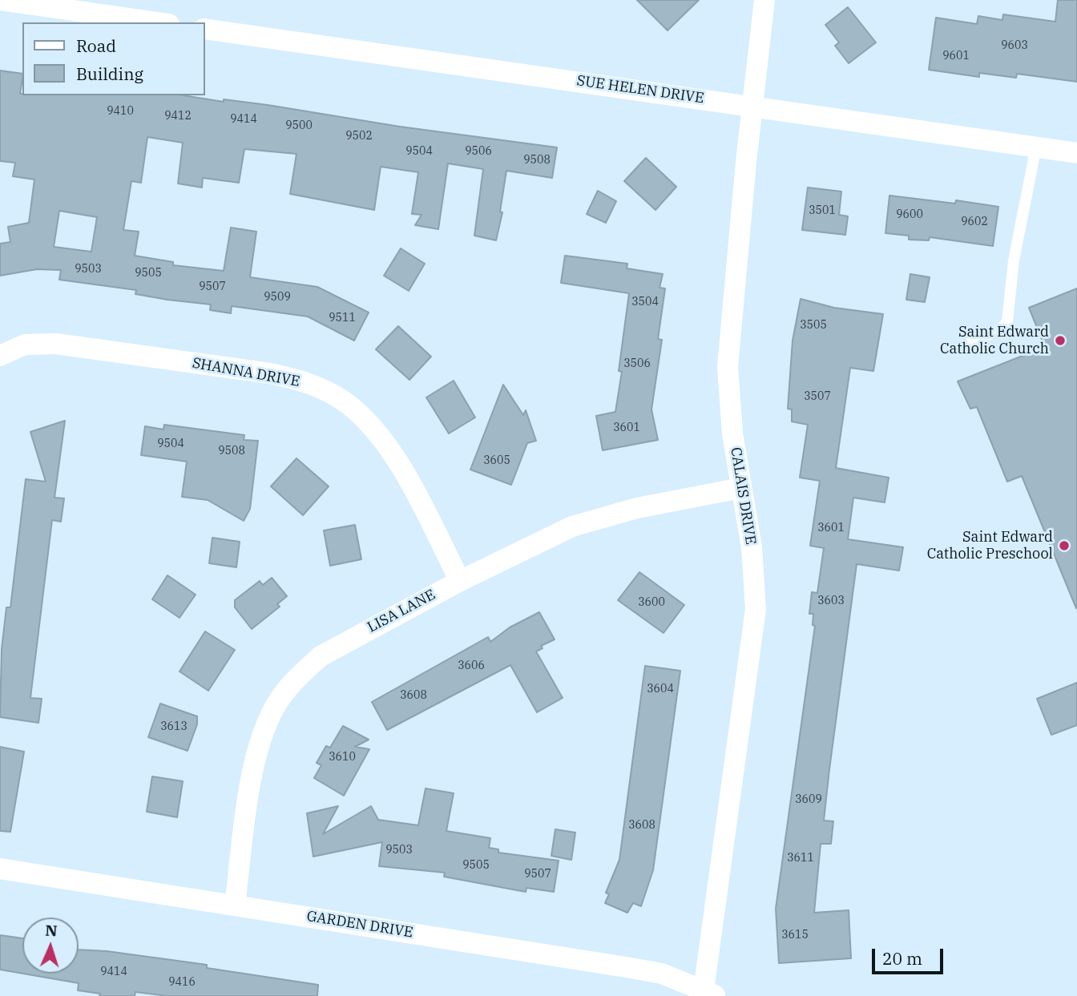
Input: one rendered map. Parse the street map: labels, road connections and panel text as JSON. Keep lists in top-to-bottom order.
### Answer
{
  "streets": {
    "street": [
      "SUE HELEN DRIVE",
      "SHANNA DRIVE",
      "CALAIS DRIVE",
      "LISA LANE",
      "GARDEN DRIVE"
    ]
  },
  "crossings": [
    ["SUE HELEN DRIVE", "CALAIS DRIVE"],
    ["SHANNA DRIVE", "LISA LANE"],
    ["CALAIS DRIVE", "LISA LANE"],
    ["CALAIS DRIVE", "GARDEN DRIVE"],
    ["LISA LANE", "GARDEN DRIVE"]
  ],
  "places": ["Saint Edward Catholic Church", "Saint Edward Catholic Preschool"],
  "house_numbers": [
    "9603",
    "9601",
    "9410",
    "9412",
    "9414",
    "9500",
    "9502",
    "9504",
    "9506",
    "9508",
    "3501",
    "9600",
    "9602",
    "9503",
    "9505",
    "9507",
    "9509",
    "3504",
    "9511",
    "3505",
    "3506",
    "3507",
    "3601",
    "9504",
    "9508",
    "3605",
    "3601",
    "3603",
    "3600",
    "3606",
    "3604",
    "3608",
    "3613",
    "3610",
    "3609",
    "3608",
    "9503",
    "3611",
    "9505",
    "9507",
    "3615",
    "9414",
    "9416"
  ],
  "legend": ["Road", "Building"],
  "scale_bar": "20 m",
  "north": "top"
}
